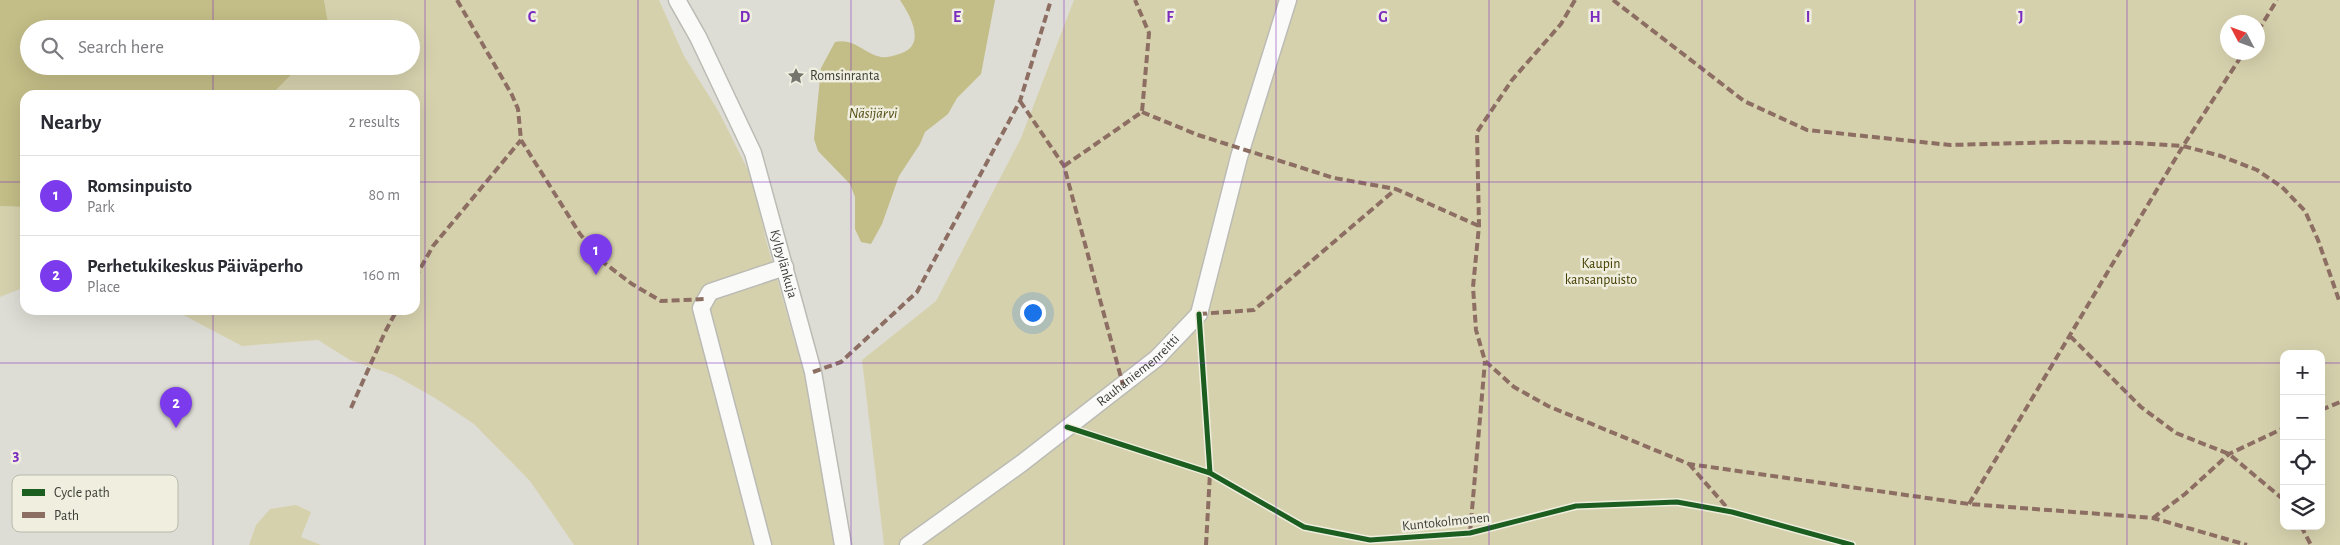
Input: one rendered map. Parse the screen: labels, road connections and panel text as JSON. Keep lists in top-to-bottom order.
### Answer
{
  "streets": {
    "lane": ["Kylpylänkuja", "Rauhaniemenreitti"],
    "cycle path": ["Kuntokolmonen"]
  },
  "water": ["Näsijärvi"],
  "parks": ["Kaupin kansanpuisto"],
  "places": {
    "place": ["Romsinranta"]
  },
  "legend": ["Cycle path", "Path"],
  "north": "top left",
  "page": {
    "search": "Search here",
    "heading": ["Nearby", "2 results"],
    "list": [
      {
        "mark": "1",
        "name": "Romsinpuisto",
        "note": "Park",
        "value": "80 m"
      },
      {
        "mark": "2",
        "name": "Perhetukikeskus Päiväperho",
        "note": "Place",
        "value": "160 m"
      }
    ],
    "pins": ["1", "2"],
    "map_buttons": ["+", "−"]
  },
  "grid": {
    "columns": [
      "C",
      "D",
      "E",
      "F",
      "G",
      "H",
      "I",
      "J"
    ],
    "rows": ["3"]
  }
}
